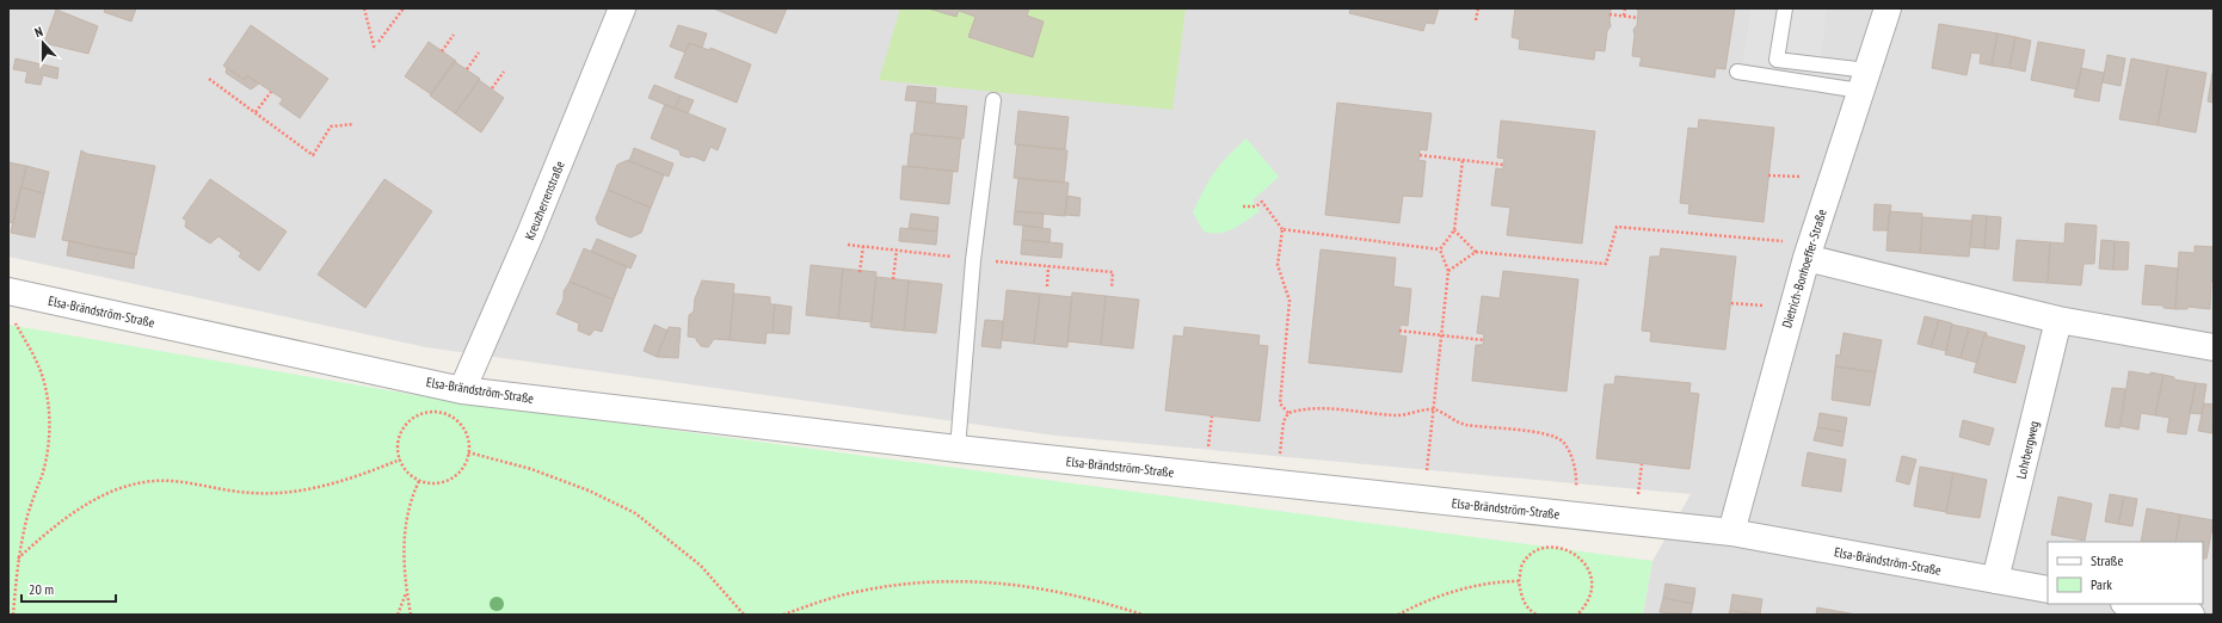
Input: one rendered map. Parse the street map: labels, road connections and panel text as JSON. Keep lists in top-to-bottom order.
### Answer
{
  "streets": {
    "street": [
      "Kreuzherrenstraße",
      "Dietrich-Bonhoeffer-Straße",
      "Elsa-Brändström-Straße",
      "Lohrbergweg"
    ]
  },
  "crossings": [
    ["Kreuzherrenstraße", "Elsa-Brändström-Straße"],
    ["Dietrich-Bonhoeffer-Straße", "Elsa-Brändström-Straße"],
    ["Elsa-Brändström-Straße", "Lohrbergweg"]
  ],
  "legend": ["Straße", "Park"],
  "scale_bar": "20 m",
  "north": "top"
}
